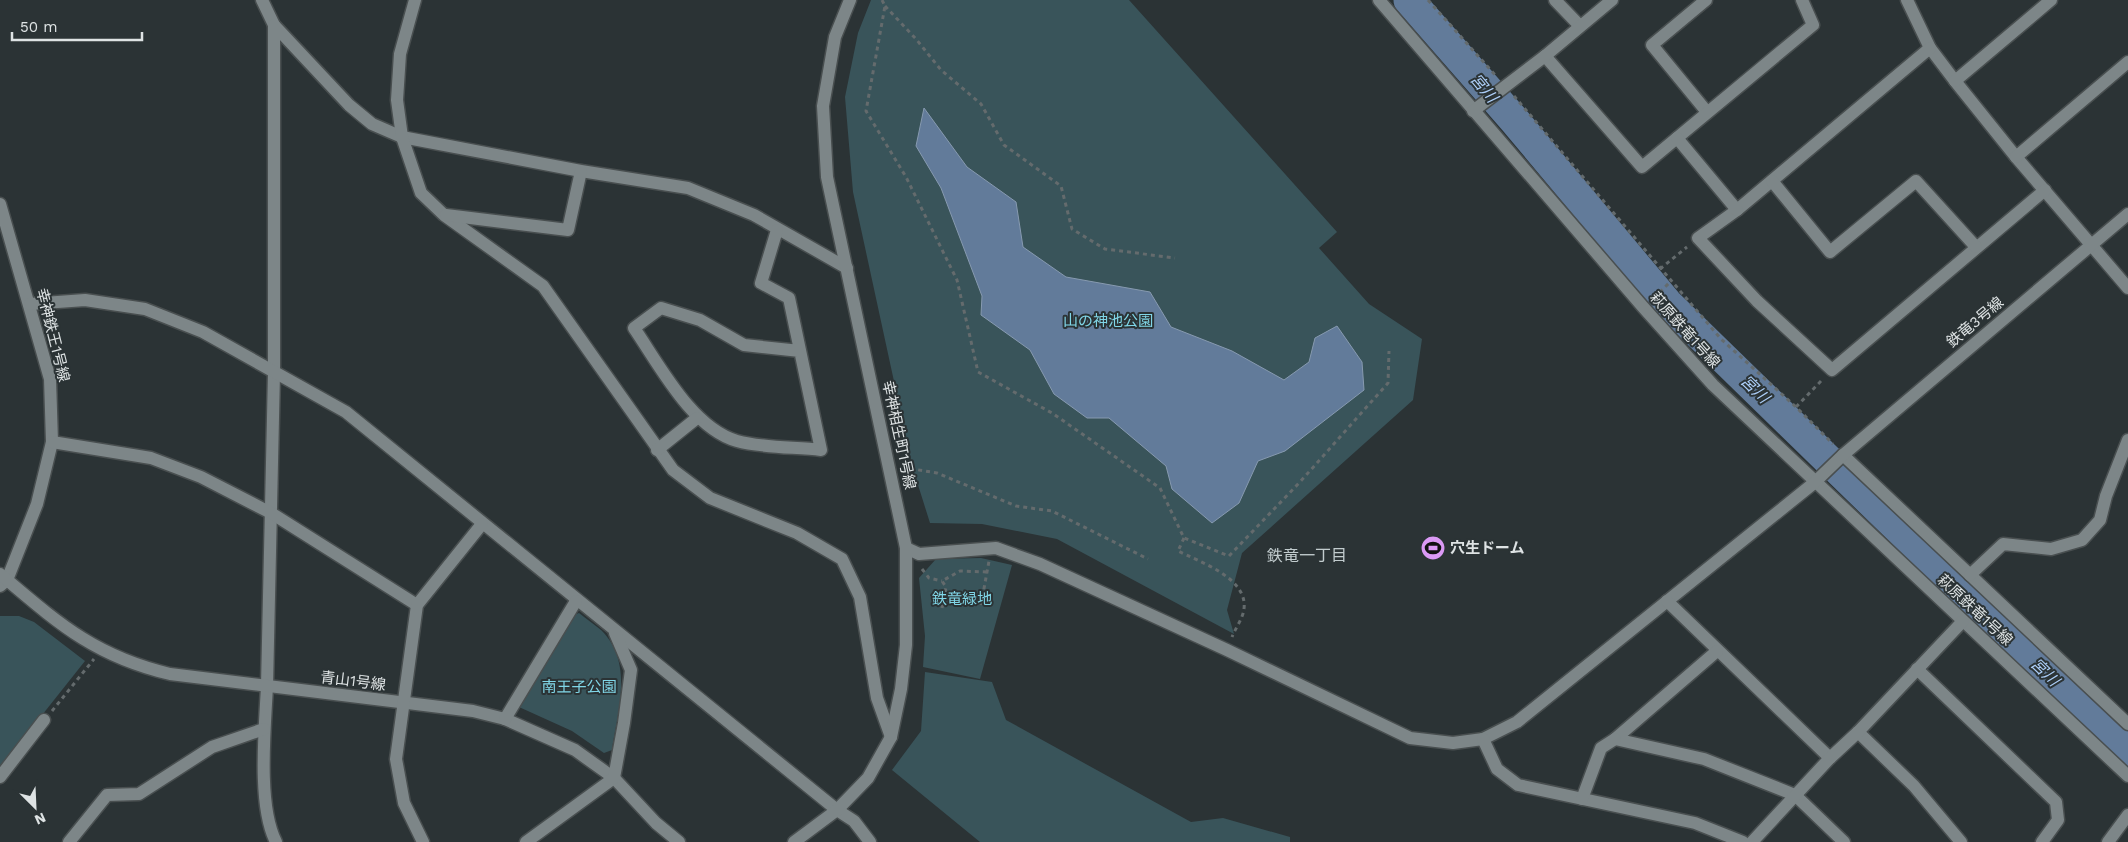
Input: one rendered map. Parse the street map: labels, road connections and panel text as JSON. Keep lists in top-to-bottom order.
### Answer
{
  "streets": {
    "street": [
      "鉄竜3号線",
      "萩原鉄竜1号線",
      "幸神鉄王1号線",
      "幸神相生町1号線",
      "青山1号線"
    ]
  },
  "crossings": [
    ["鉄竜3号線", "萩原鉄竜1号線"],
    ["幸神鉄王1号線", "青山1号線"]
  ],
  "districts": ["鉄竜一丁目"],
  "water": ["宮川"],
  "parks": ["山の神池公園", "鉄竜緑地", "南王子公園"],
  "places": {
    "sports": ["穴生ドーム"]
  },
  "scale_bar": "50 m",
  "north": "bottom right"
}
